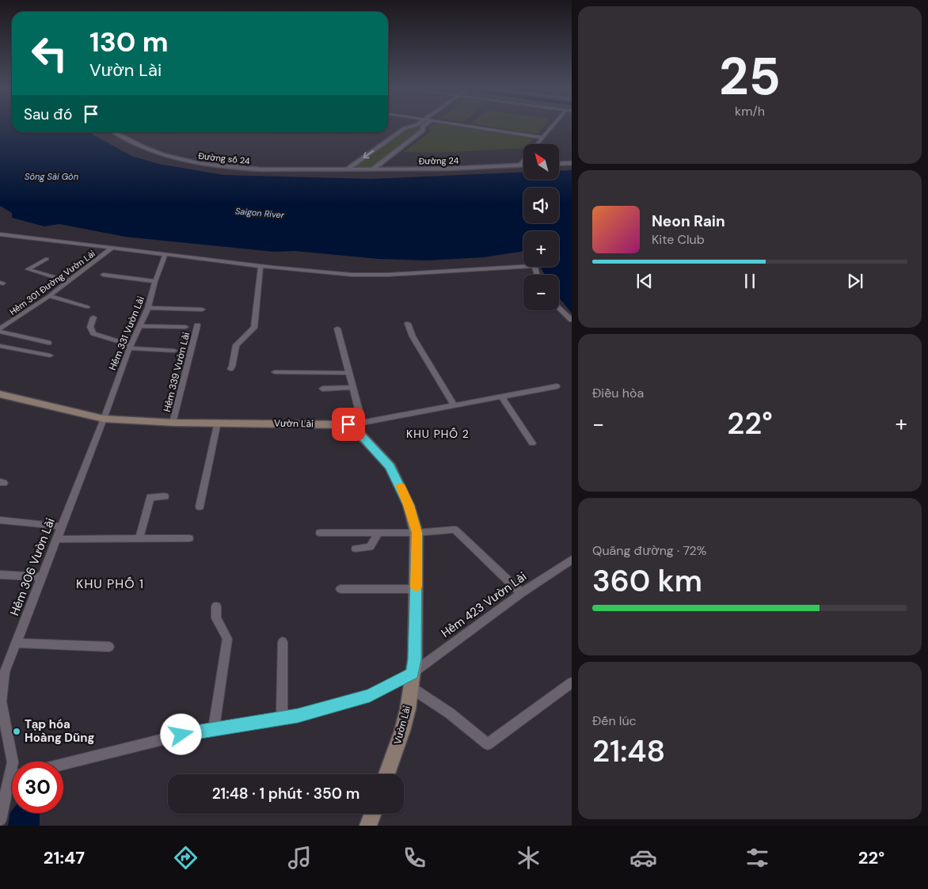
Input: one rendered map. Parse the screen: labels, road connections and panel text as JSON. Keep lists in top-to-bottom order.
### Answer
{
  "streets": {
    "main road": ["Vườn Lài"],
    "street": [
      "Đường số 24",
      "Đường 24",
      "Hẻm 301 Đường Vườn Lài",
      "Hẻm 331 Vườn Lài",
      "Hẻm 339 Vườn Lài",
      "Hẻm 306 Vườn Lài",
      "Hẻm 423 Vườn Lài"
    ]
  },
  "crossings": [
    ["Đường số 24", "Đường 24"],
    ["Hẻm 331 Vườn Lài", "Vườn Lài"],
    ["Hẻm 331 Vườn Lài", "Hẻm 306 Vườn Lài"],
    ["Hẻm 339 Vườn Lài", "Vườn Lài"],
    ["Vườn Lài", "Hẻm 306 Vườn Lài"],
    ["Vườn Lài", "Hẻm 423 Vườn Lài"]
  ],
  "districts": ["KHU PHỐ 2", "KHU PHỐ 1"],
  "water": ["Sông Sài Gòn", "Saigon River"],
  "places": ["Tạp hóa Hoàng Dũng"],
  "north": "top left",
  "page": {
    "tile": [
      ["25", "km/h"],
      "Điều hòa",
      ["Quãng đường · 72%", "360 km"],
      ["Đến lúc", "21:48"]
    ],
    "turn": ["130 m", "Vườn Lài"],
    "then": "Sau đó",
    "map_buttons": ["+", "−"],
    "song": ["Neon Rain", "Kite Club"],
    "heat": ["−", "22°", "+"],
    "limit": "30",
    "trip": "21:48 · 1 phút · 350 m",
    "tabs": ["21:47", "22°"]
  }
}
